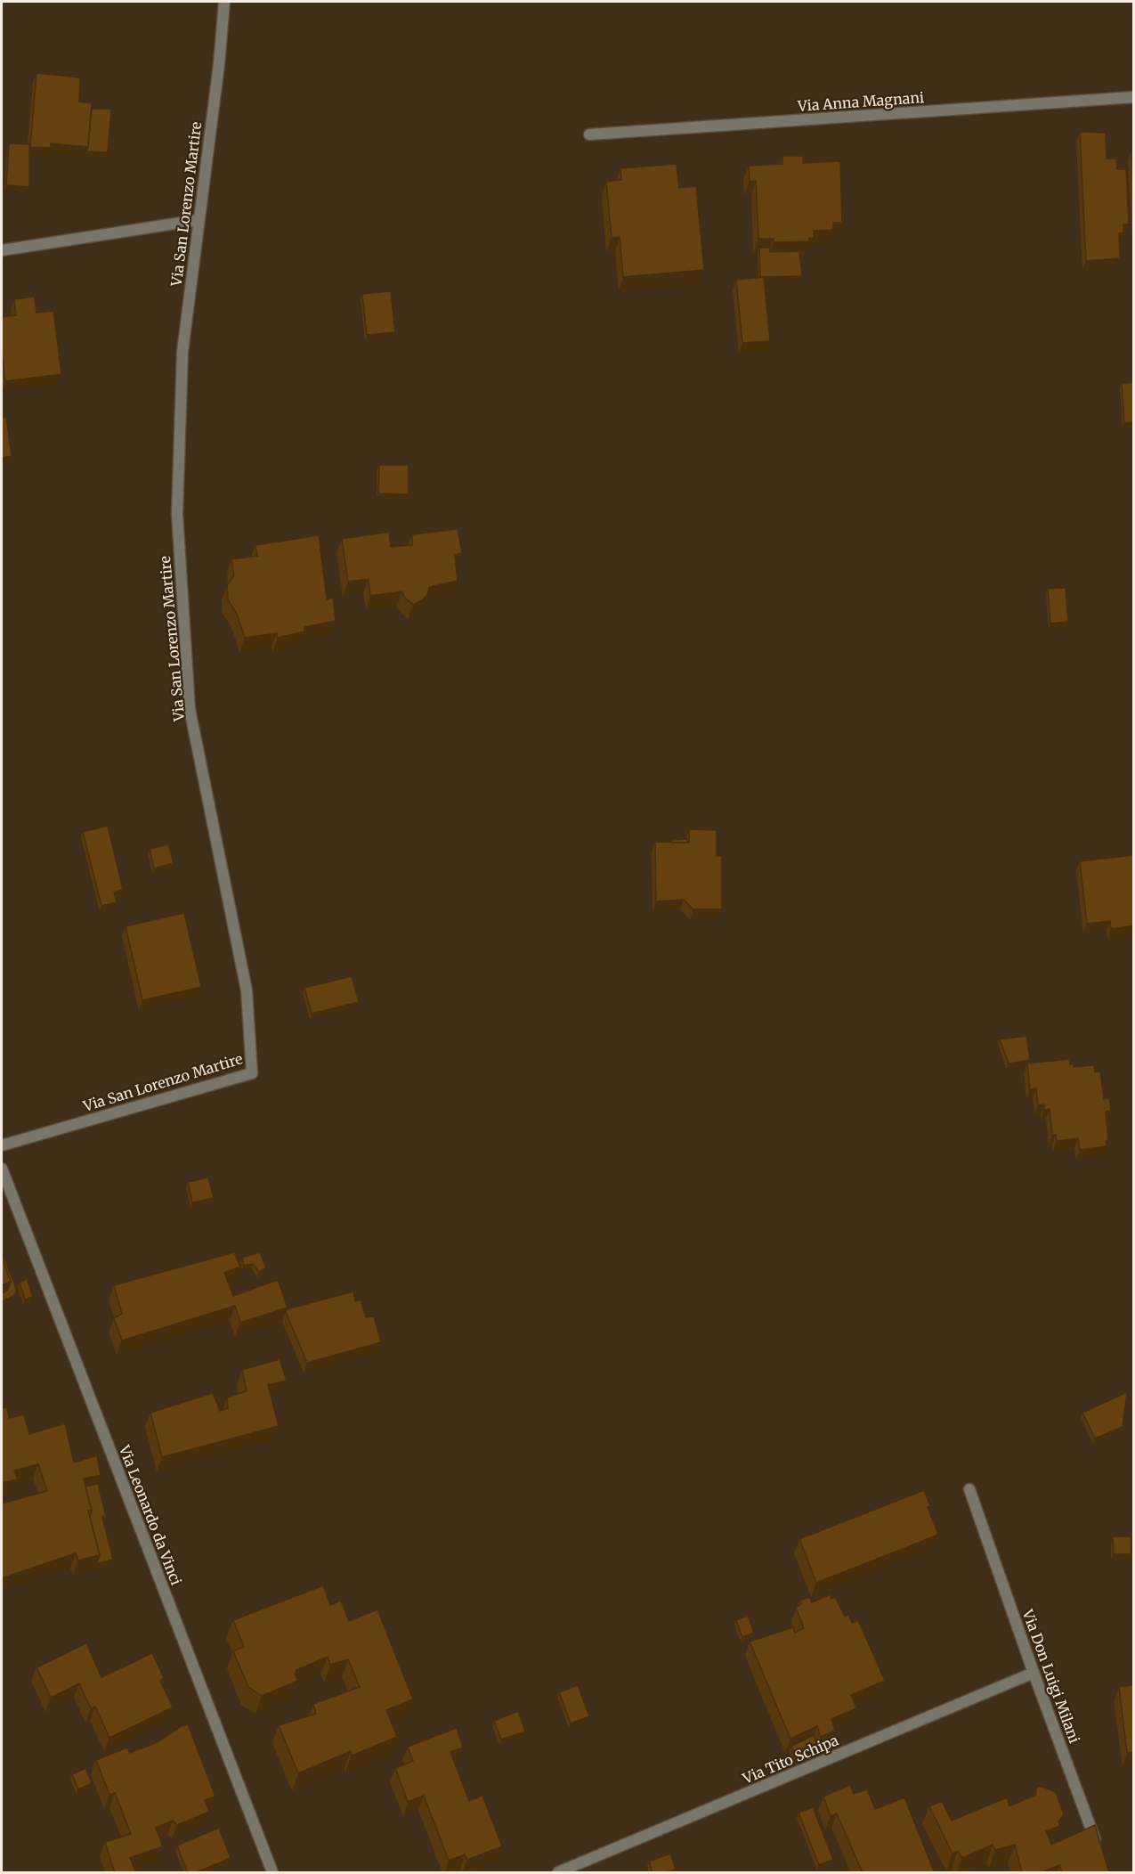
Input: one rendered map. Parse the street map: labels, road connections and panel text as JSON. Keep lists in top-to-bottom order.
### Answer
{
  "streets": {
    "street": [
      "Via Anna Magnani",
      "Via San Lorenzo Martire",
      "Via Leonardo da Vinci",
      "Via Don Luigi Milani",
      "Via Tito Schipa"
    ]
  },
  "crossings": [
    ["Via Don Luigi Milani", "Via Tito Schipa"]
  ]
}
